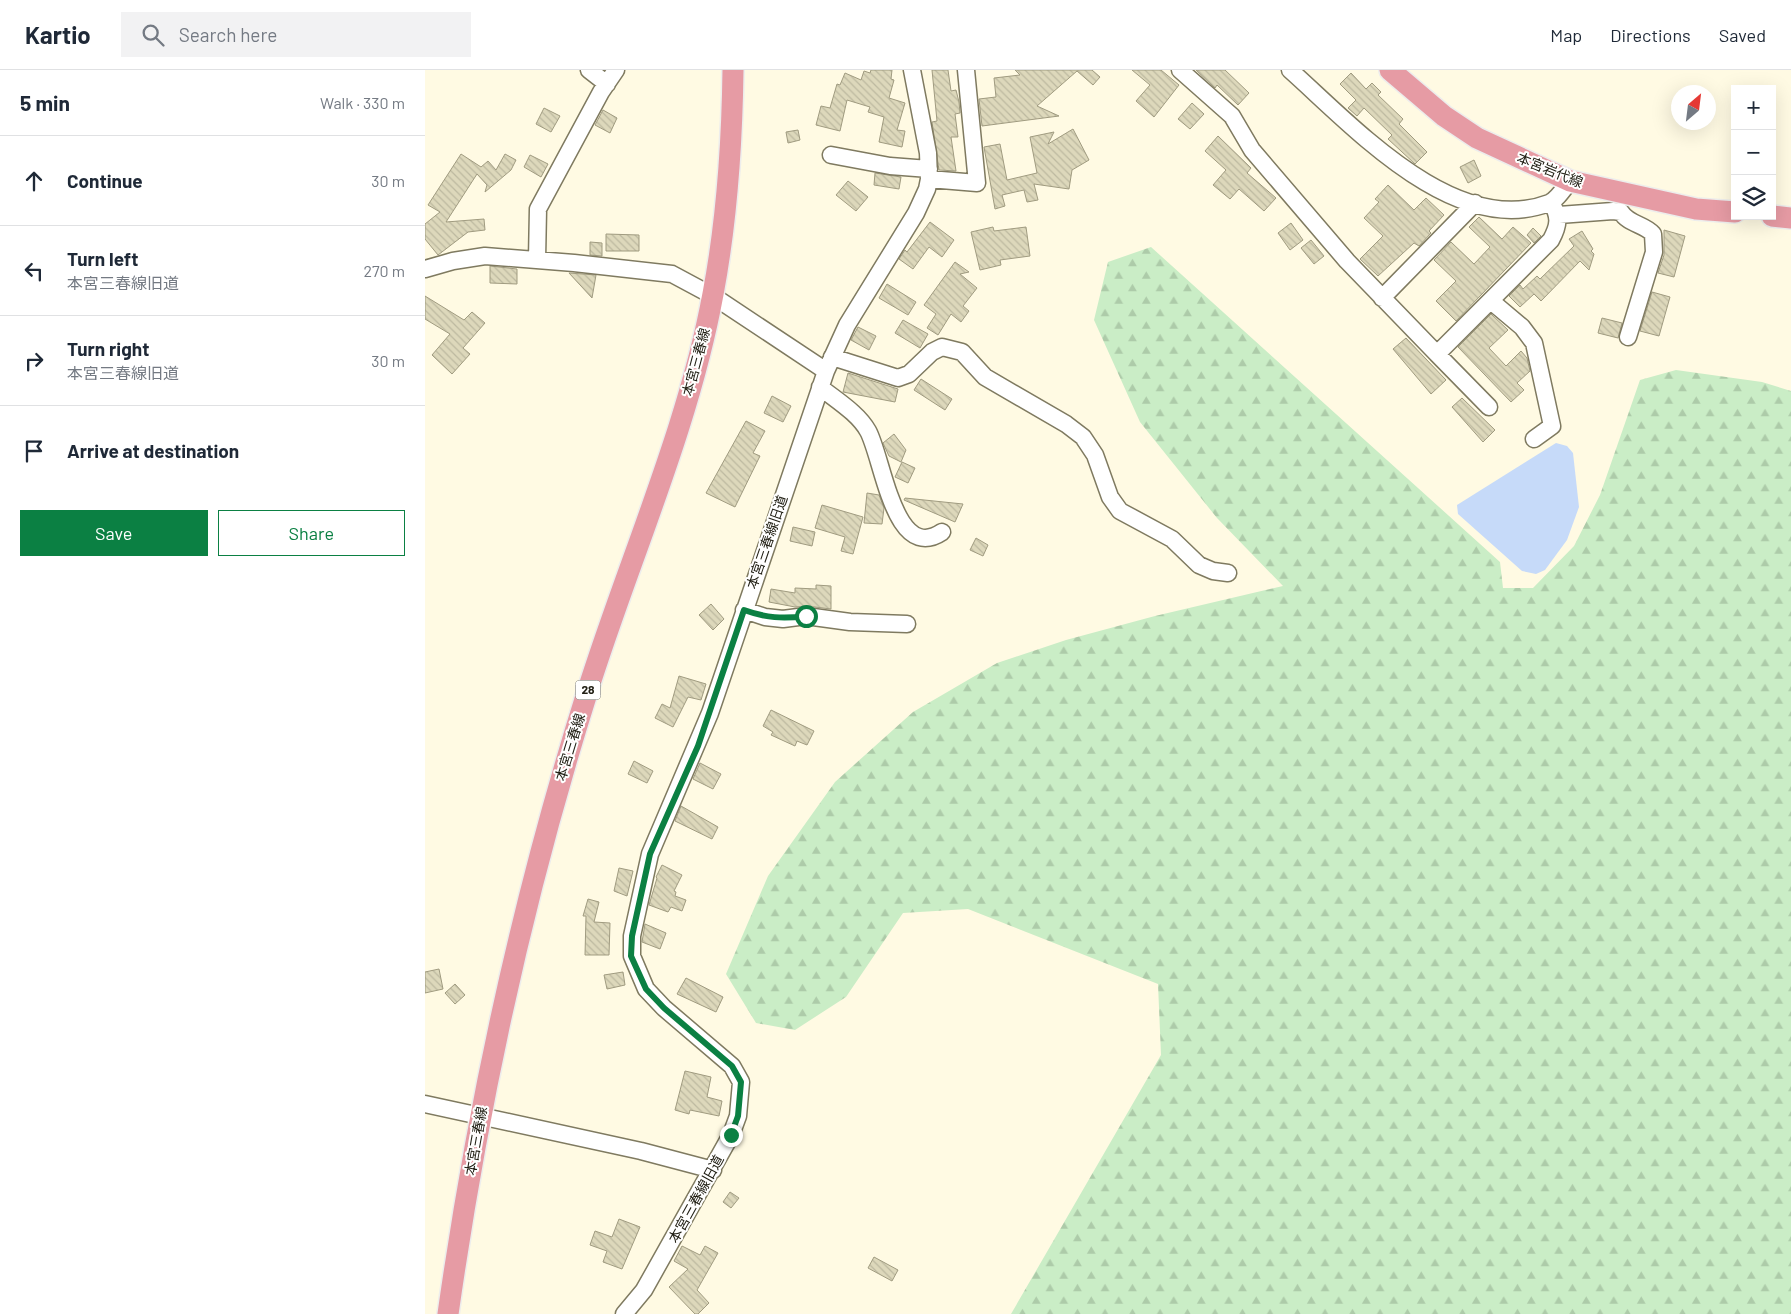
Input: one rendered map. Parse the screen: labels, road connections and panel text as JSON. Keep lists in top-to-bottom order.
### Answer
{
  "streets": {
    "main road": ["本宮岩代線", "本宮三春線", "28"],
    "street": ["本宮三春線旧道"]
  },
  "north": "top right",
  "page": {
    "header": "Kartio",
    "search": "Search here",
    "nav": ["Map", "Directions", "Saved"],
    "heading": ["5 min", "Walk · 330 m"],
    "map_buttons": ["+", "−"],
    "list": [
      ["Continue", "30 m"],
      ["Turn left", "本宮三春線旧道", "270 m"],
      ["Turn right", "本宮三春線旧道", "30 m"],
      "Arrive at destination"
    ],
    "buttons": ["Save", "Share"]
  }
}
